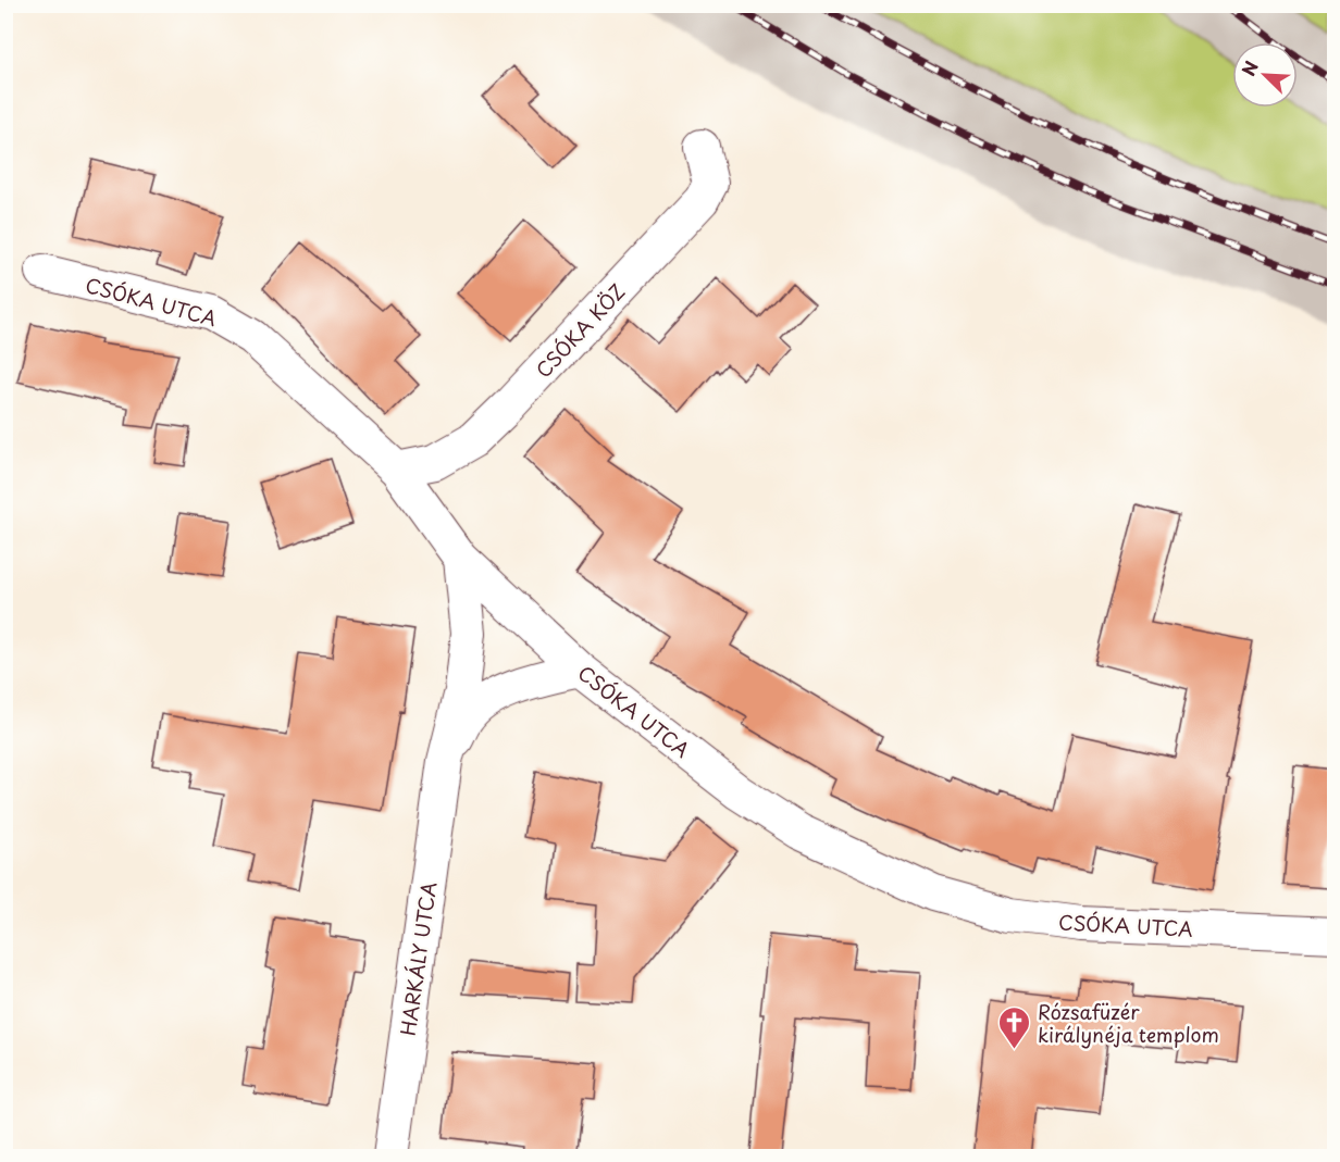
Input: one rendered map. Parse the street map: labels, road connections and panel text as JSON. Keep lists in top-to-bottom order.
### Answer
{
  "streets": {
    "street": ["CSÓKA UTCA", "CSÓKA KÖZ", "HARKÁLY UTCA"]
  },
  "crossings": [
    ["CSÓKA UTCA", "CSÓKA KÖZ"],
    ["CSÓKA UTCA", "HARKÁLY UTCA"]
  ],
  "places": {
    "church": ["Rózsafüzér királynéja templom"]
  },
  "north": "top left"
}
